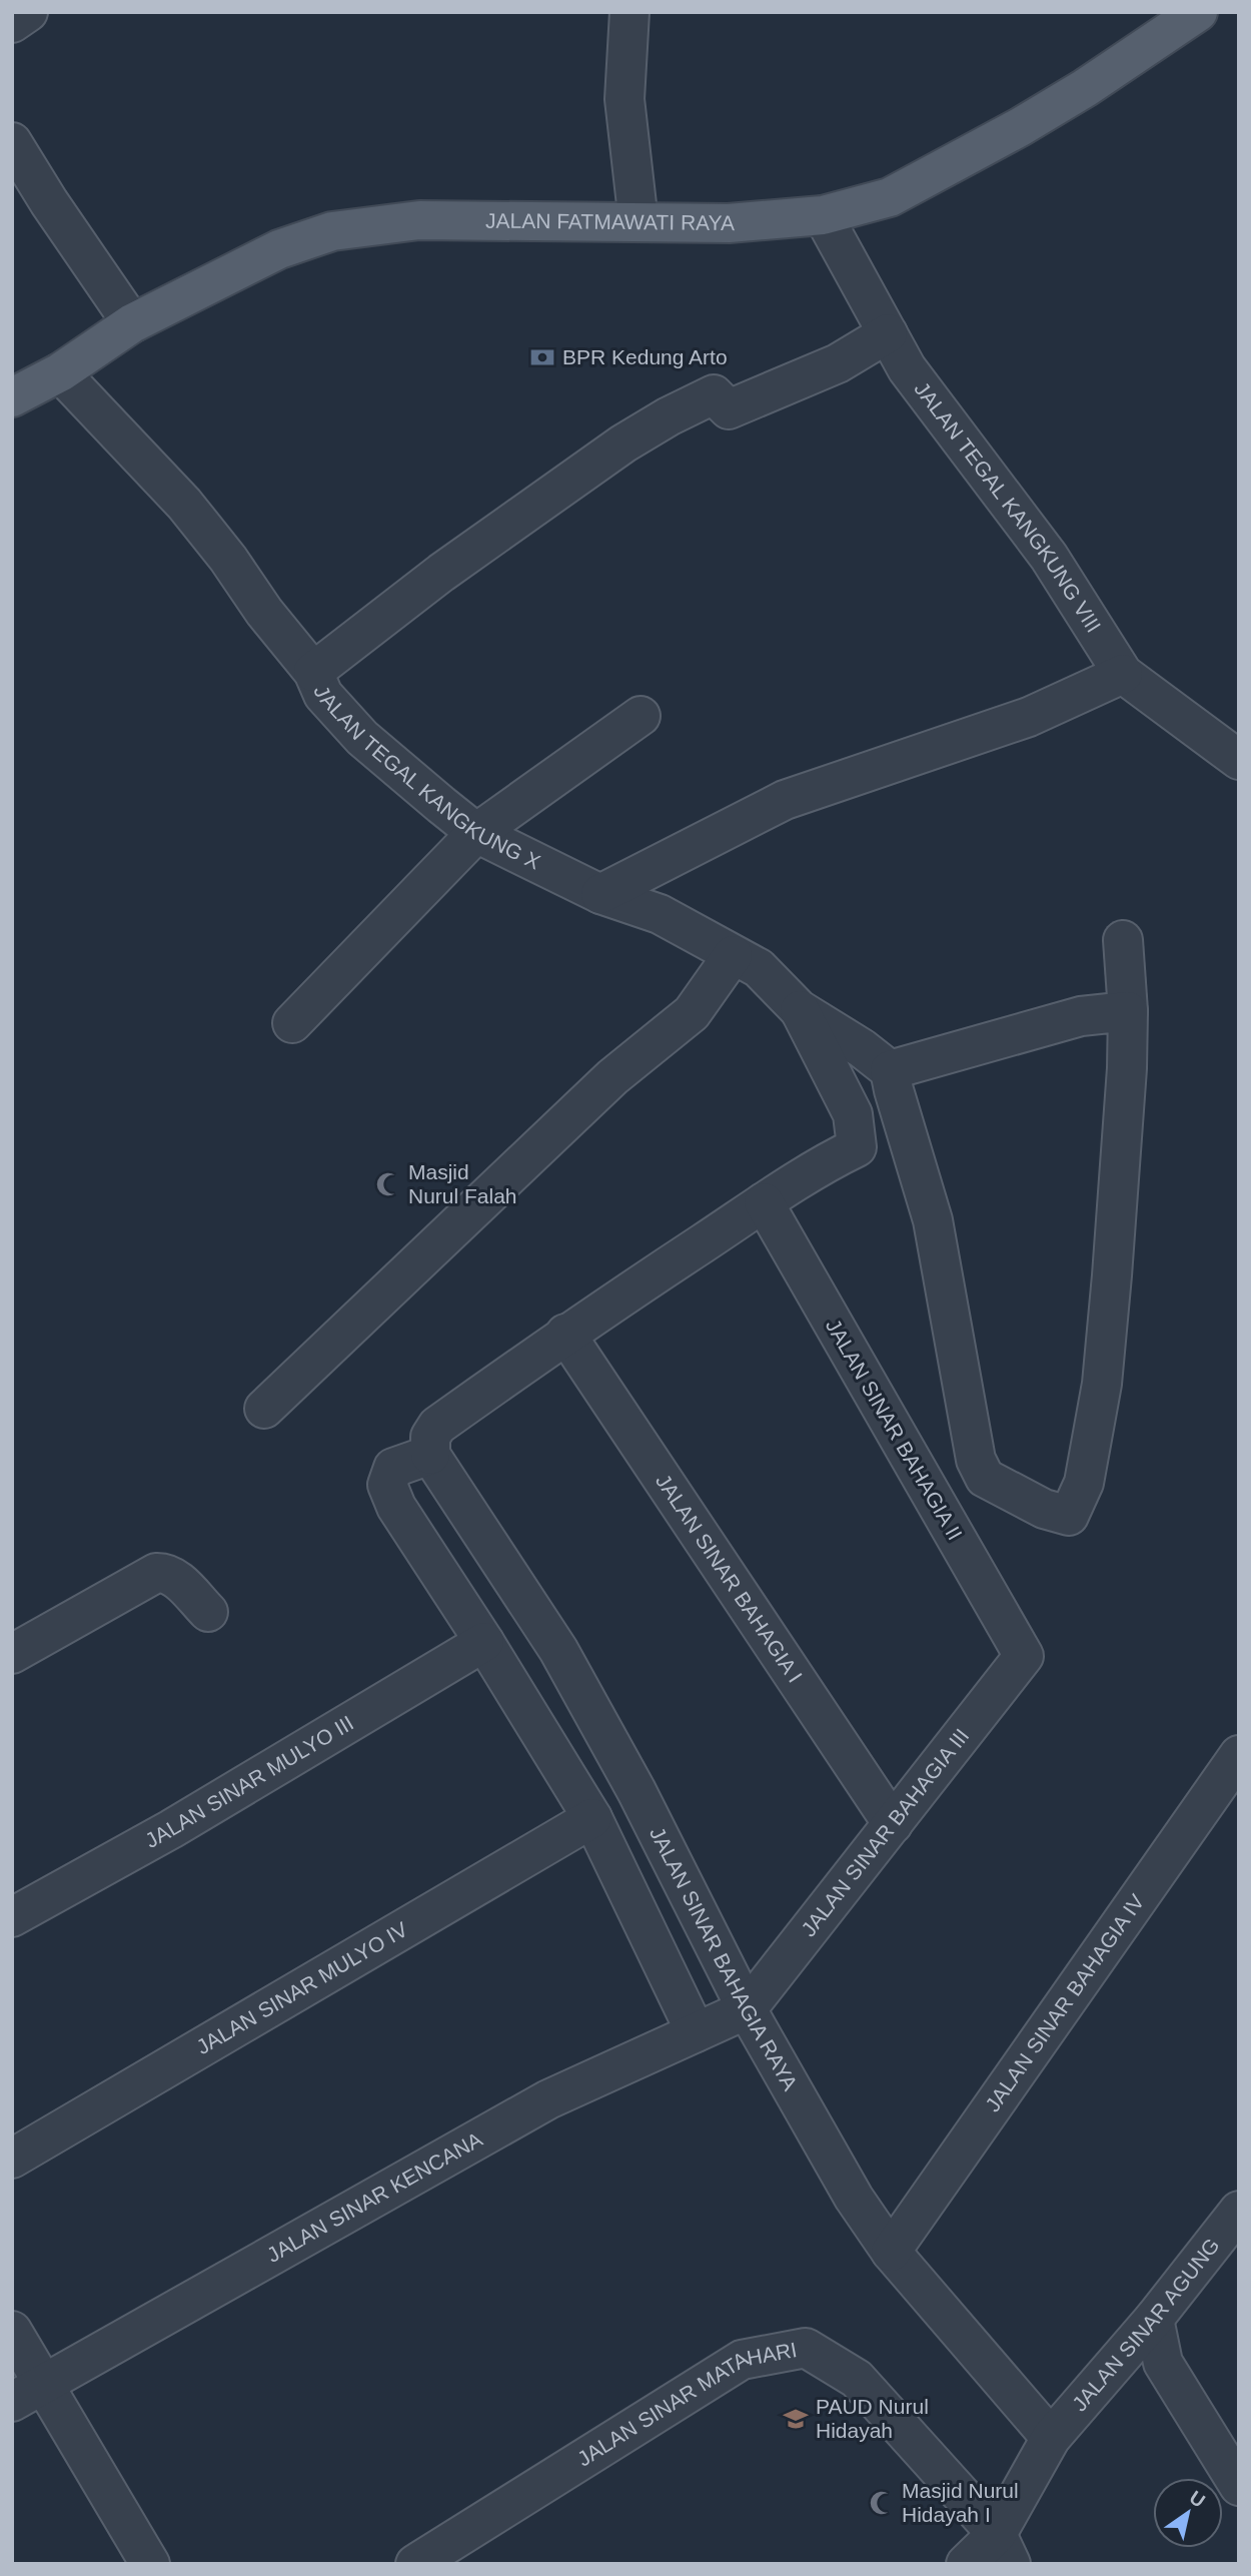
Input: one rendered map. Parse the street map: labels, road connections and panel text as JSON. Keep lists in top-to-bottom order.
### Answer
{
  "streets": {
    "main road": ["JALAN FATMAWATI RAYA"],
    "street": [
      "JALAN TEGAL KANGKUNG VIII",
      "JALAN TEGAL KANGKUNG X",
      "JALAN SINAR BAHAGIA II",
      "JALAN SINAR BAHAGIA I",
      "JALAN SINAR MULYO III",
      "JALAN SINAR BAHAGIA III",
      "JALAN SINAR BAHAGIA RAYA",
      "JALAN SINAR MULYO IV",
      "JALAN SINAR BAHAGIA IV",
      "JALAN SINAR KENCANA",
      "JALAN SINAR AGUNG",
      "JALAN SINAR MATAHARI"
    ]
  },
  "crossings": [
    ["JALAN FATMAWATI RAYA", "JALAN TEGAL KANGKUNG VIII"],
    ["JALAN FATMAWATI RAYA", "JALAN TEGAL KANGKUNG X"],
    ["JALAN SINAR BAHAGIA II", "JALAN SINAR BAHAGIA III"],
    ["JALAN SINAR BAHAGIA I", "JALAN SINAR BAHAGIA III"],
    ["JALAN SINAR BAHAGIA III", "JALAN SINAR BAHAGIA RAYA"],
    ["JALAN SINAR BAHAGIA III", "JALAN SINAR KENCANA"],
    ["JALAN SINAR BAHAGIA RAYA", "JALAN SINAR BAHAGIA IV"],
    ["JALAN SINAR BAHAGIA RAYA", "JALAN SINAR KENCANA"],
    ["JALAN SINAR BAHAGIA RAYA", "JALAN SINAR AGUNG"],
    ["JALAN SINAR AGUNG", "JALAN SINAR MATAHARI"]
  ],
  "places": {
    "bank": ["BPR Kedung Arto"],
    "mosque": ["Masjid Nurul Falah", "Masjid Nurul Hidayah I"],
    "school or university": ["PAUD Nurul Hidayah"]
  },
  "north": "top right"
}
